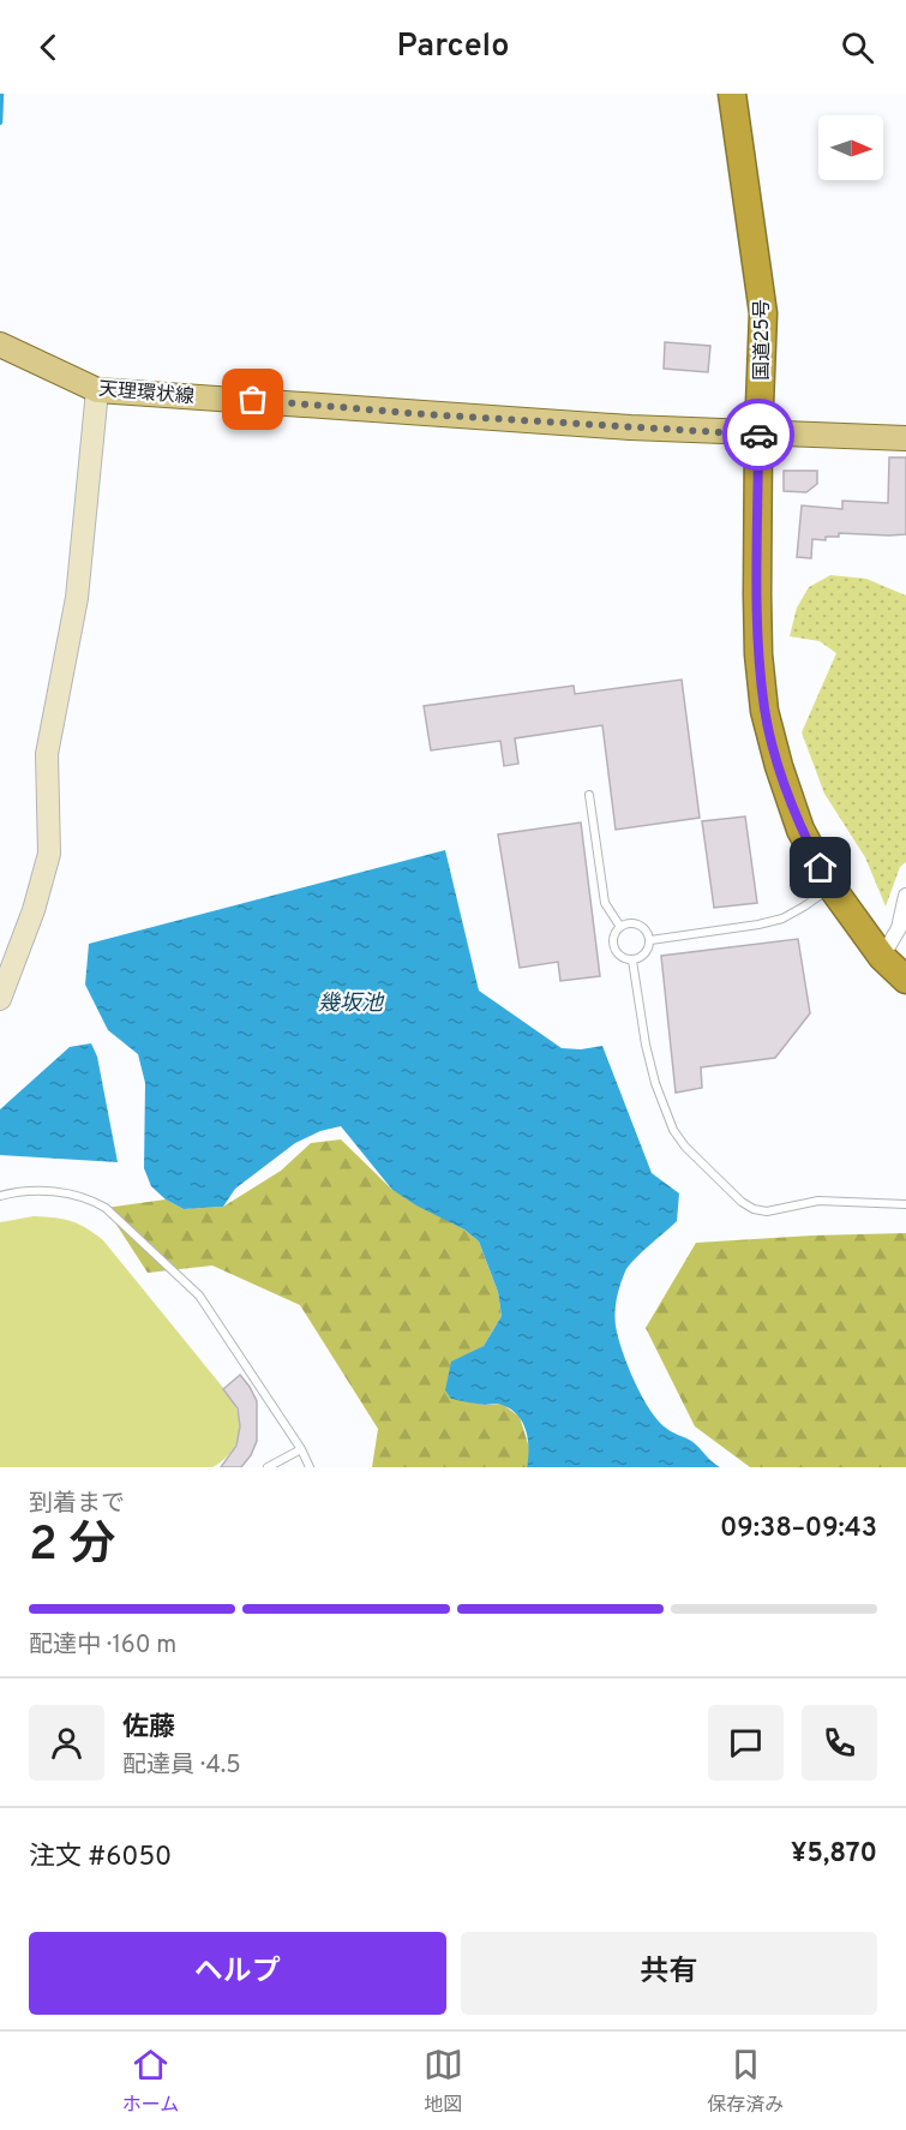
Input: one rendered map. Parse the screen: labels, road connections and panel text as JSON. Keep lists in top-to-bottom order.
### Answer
{
  "streets": {
    "highway": ["国道25号"],
    "main road": ["天理環状線"]
  },
  "crossings": [
    ["国道25号", "天理環状線"]
  ],
  "water": ["幾坂池"],
  "north": "right",
  "page": {
    "header": "Parcelo",
    "heading": ["2 分", "到着まで", "09:38–09:43"],
    "panel": [
      "佐藤",
      "配達員 · 4.5",
      "注文 #6050",
      "¥5,870"
    ],
    "bar": "配達中 · 160 m",
    "buttons": ["ヘルプ", "共有"],
    "tabs": ["ホーム", "地図", "保存済み"]
  }
}
